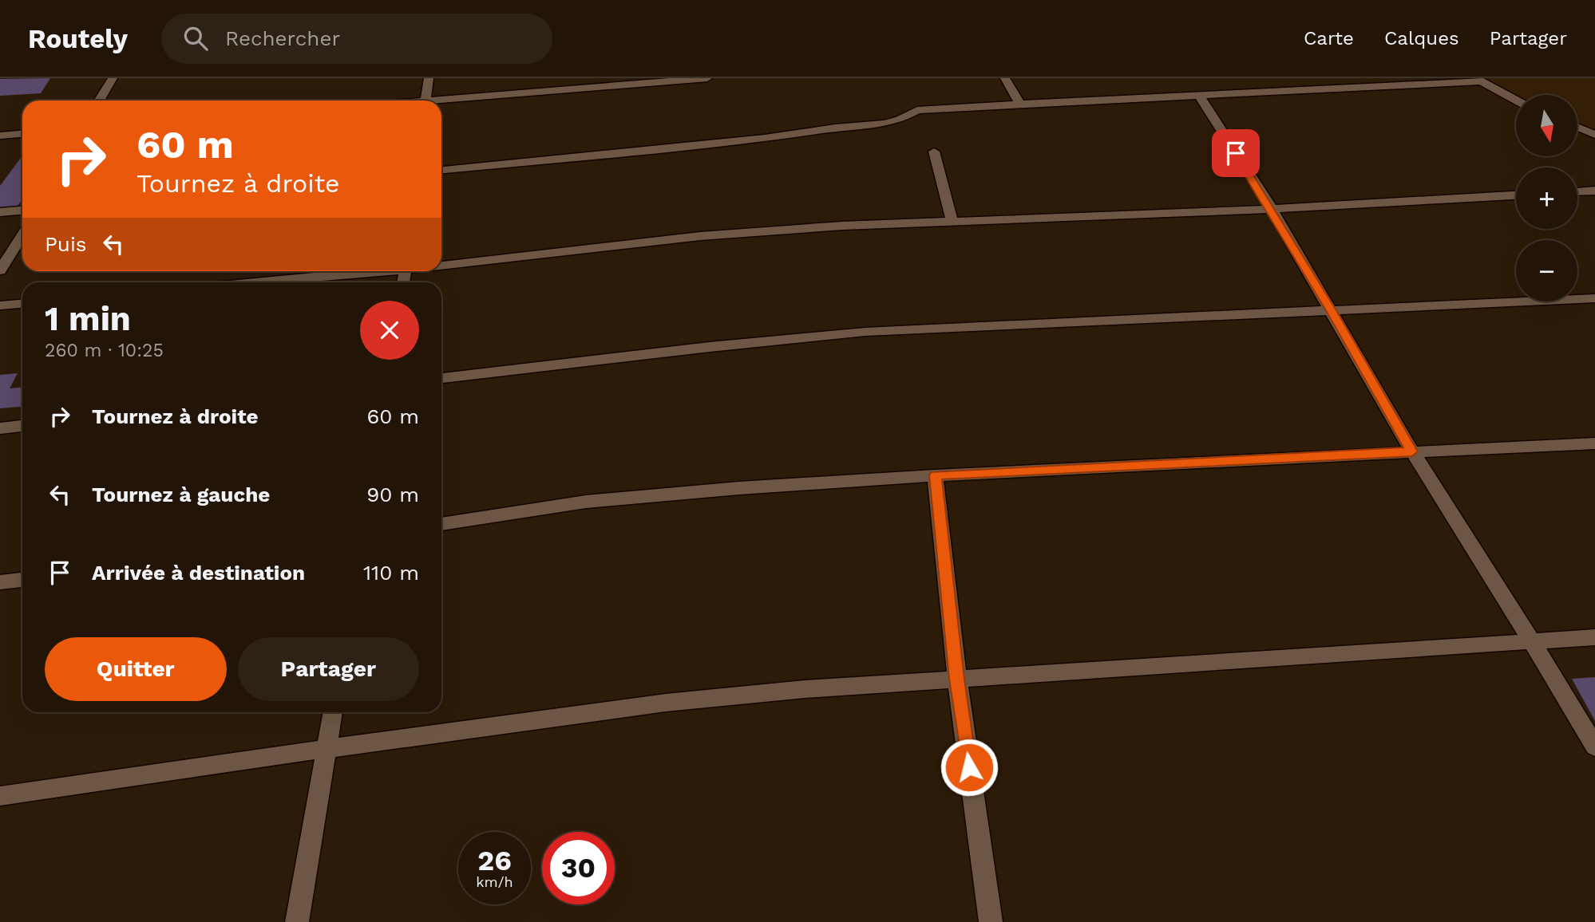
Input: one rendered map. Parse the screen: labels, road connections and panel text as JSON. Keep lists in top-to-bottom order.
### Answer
{
  "north": "bottom",
  "page": {
    "header": "Routely",
    "search": "Rechercher",
    "nav": ["Carte", "Calques", "Partager"],
    "map_buttons": ["+", "−"],
    "turn": ["60 m", "Tournez à droite"],
    "then": "Puis",
    "heading": ["1 min", "260 m · 10:25"],
    "list": [
      {
        "name": "Tournez à droite",
        "value": "60 m"
      },
      {
        "name": "Tournez à gauche",
        "value": "90 m"
      },
      {
        "name": "Arrivée à destination",
        "value": "110 m"
      }
    ],
    "buttons": ["Quitter", "Partager"],
    "speed": "26 km/h",
    "limit": "30"
  }
}
